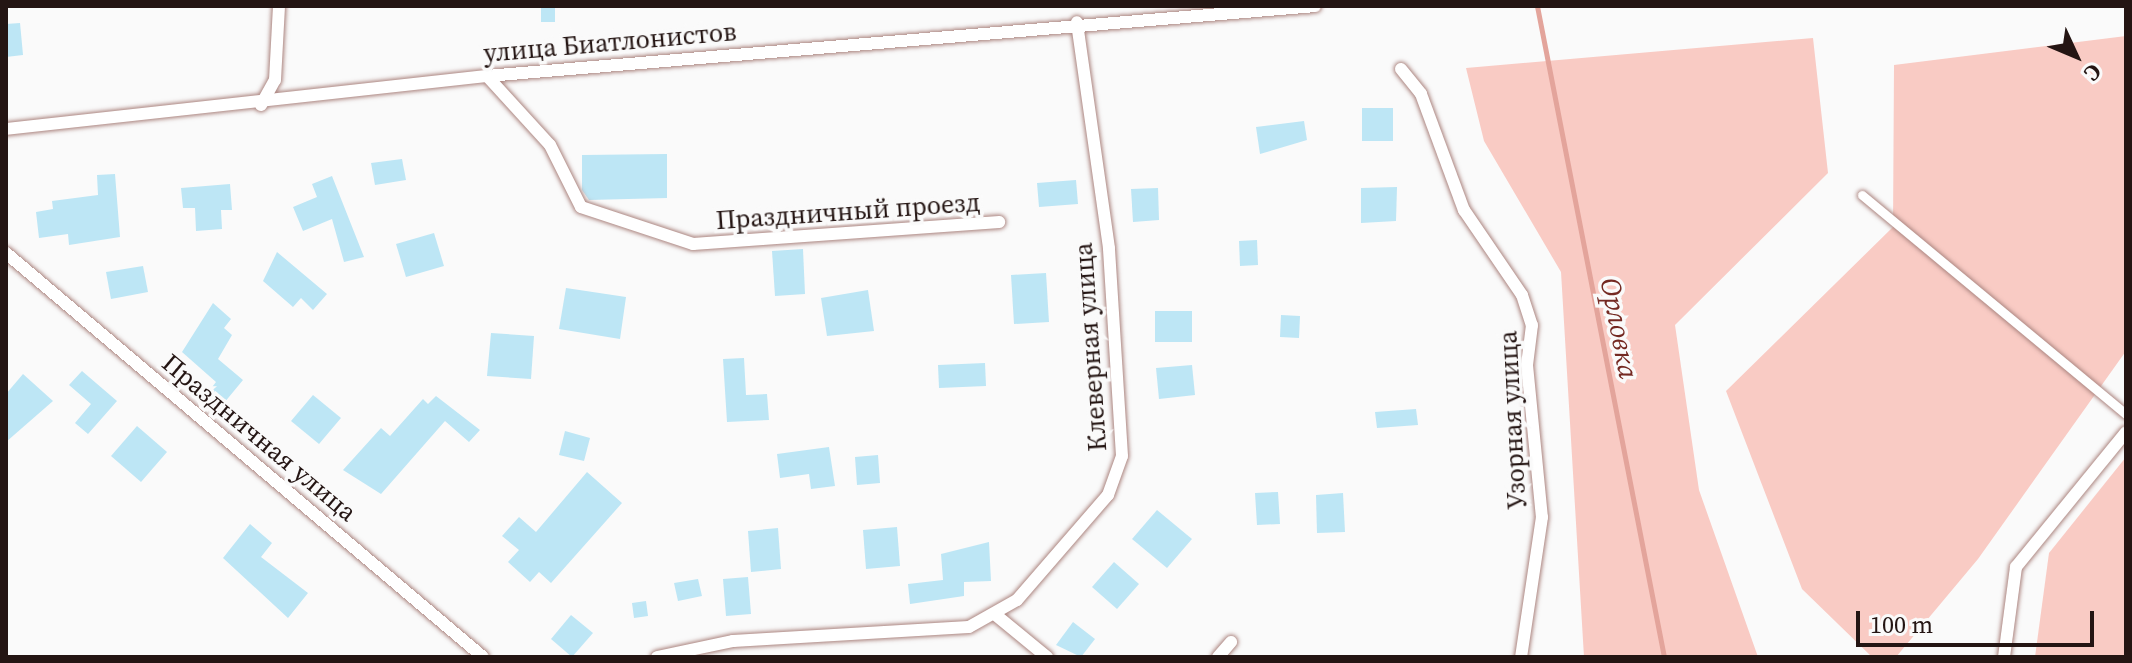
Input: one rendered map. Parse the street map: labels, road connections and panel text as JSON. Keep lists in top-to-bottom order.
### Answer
{
  "streets": {
    "street": [
      "улица Биатлонистов",
      "Праздничный проезд",
      "Клеверная улица",
      "Узорная улица",
      "Праздничная улица"
    ]
  },
  "crossings": [
    ["улица Биатлонистов", "Праздничный проезд"],
    ["улица Биатлонистов", "Клеверная улица"]
  ],
  "water": ["Орловка"],
  "scale_bar": "100 m",
  "north": "bottom right"
}
